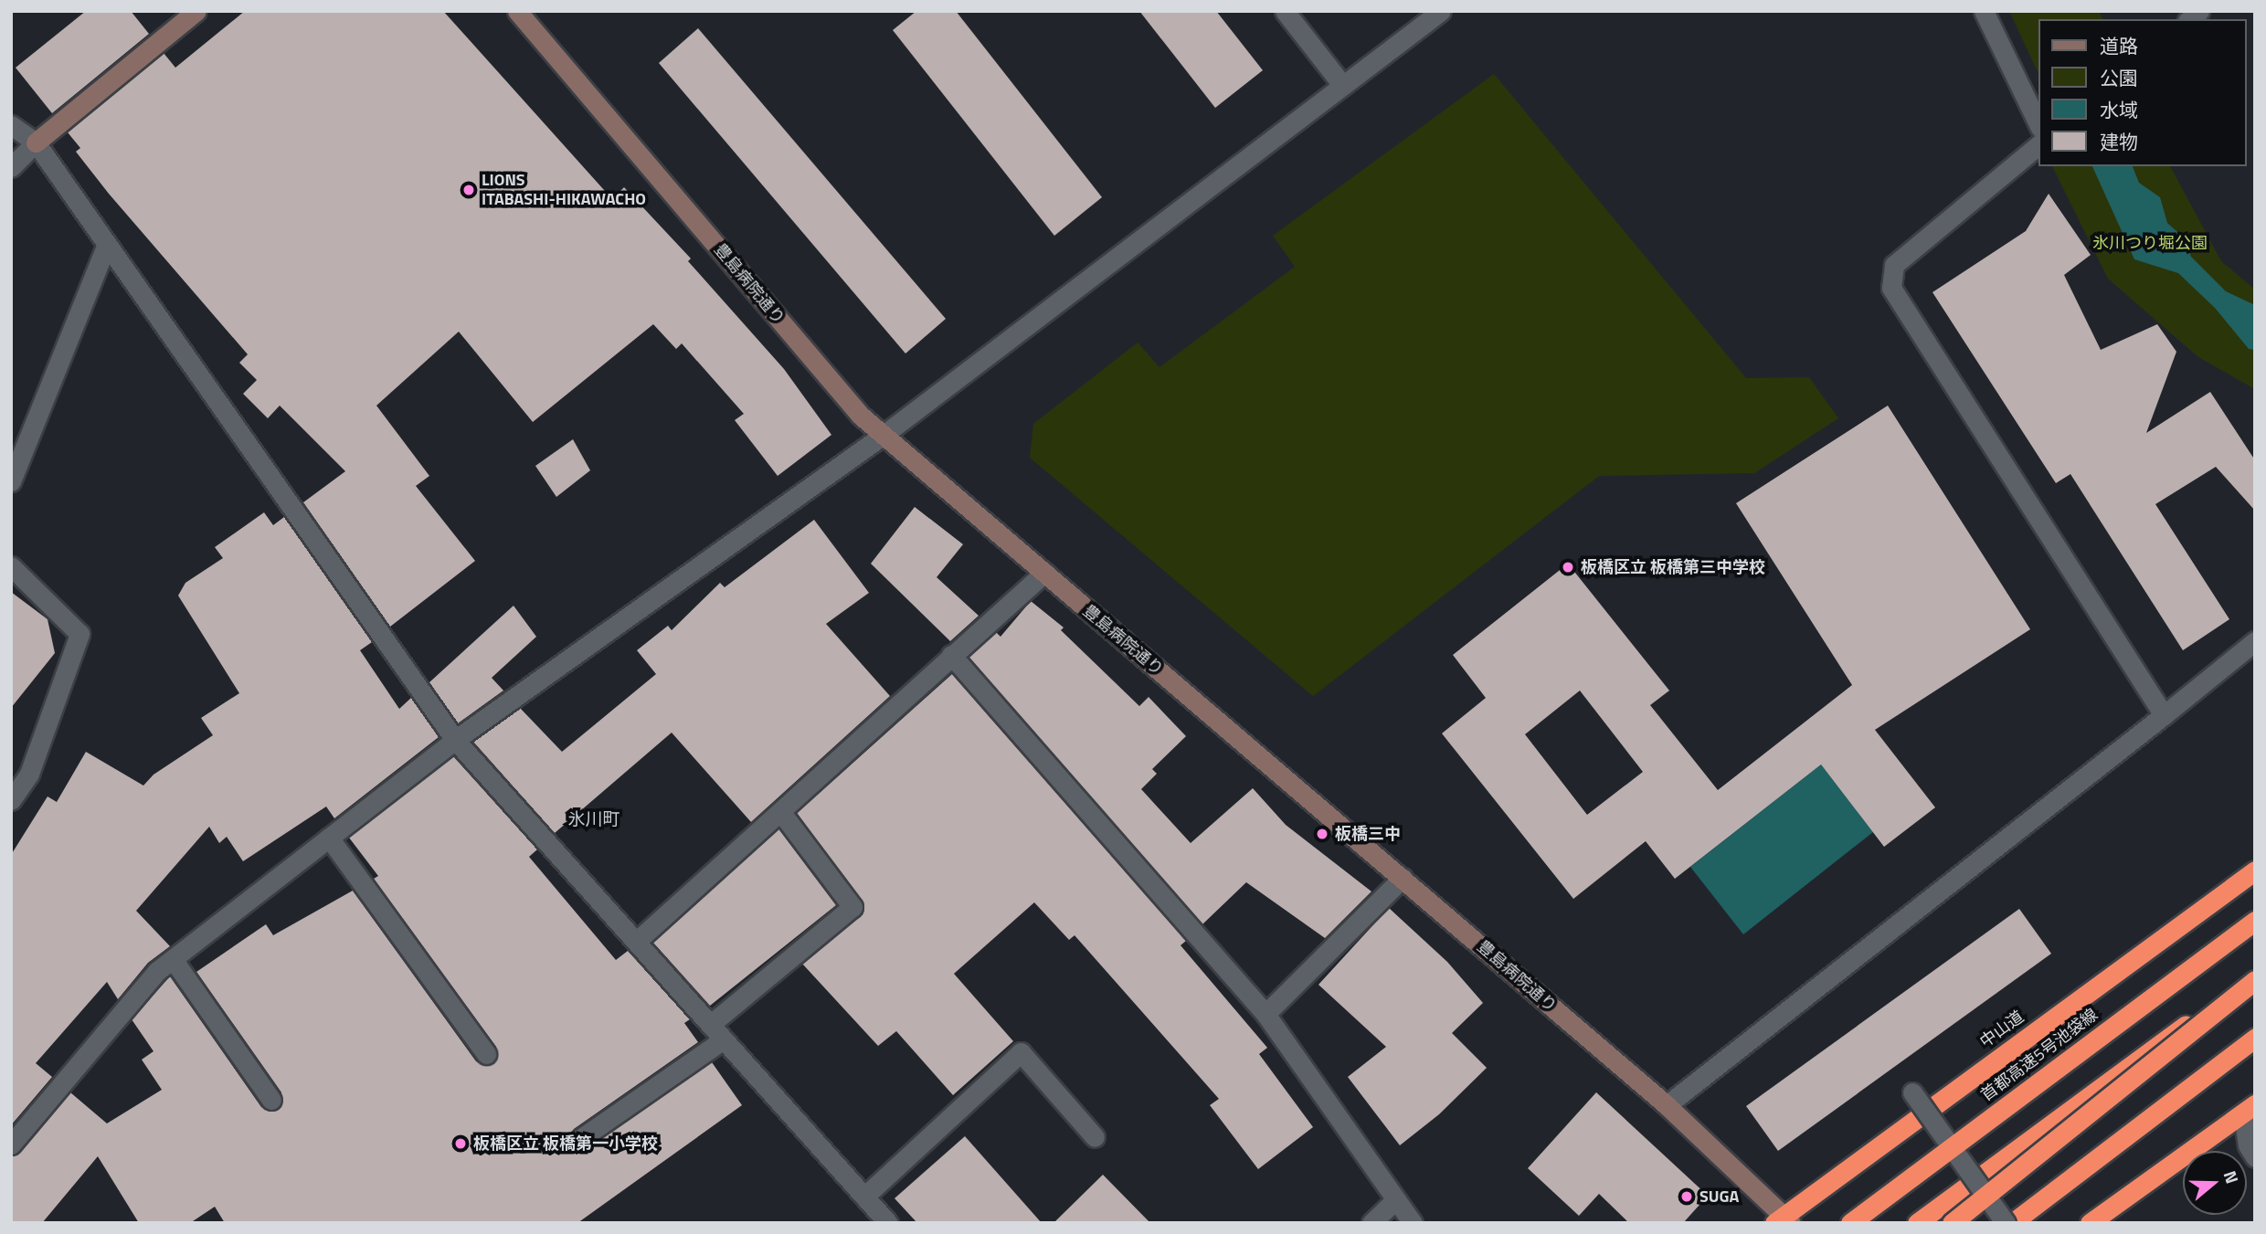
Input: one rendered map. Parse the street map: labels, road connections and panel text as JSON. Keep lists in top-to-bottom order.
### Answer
{
  "streets": {
    "highway": ["中山道", "首都高速5号池袋線"],
    "street": ["豊島病院通り"]
  },
  "crossings": [
    ["豊島病院通り", "中山道"]
  ],
  "districts": ["氷川町"],
  "parks": ["氷川つり堀公園"],
  "places": [
    "LIONS ITABASHI-HIKAWACHO",
    "板橋区立 板橋第三中学校",
    "板橋三中",
    "板橋区立 板橋第一小学校",
    "SUGA"
  ],
  "legend": [
    "道路",
    "公園",
    "水域",
    "建物"
  ],
  "north": "right"
}
